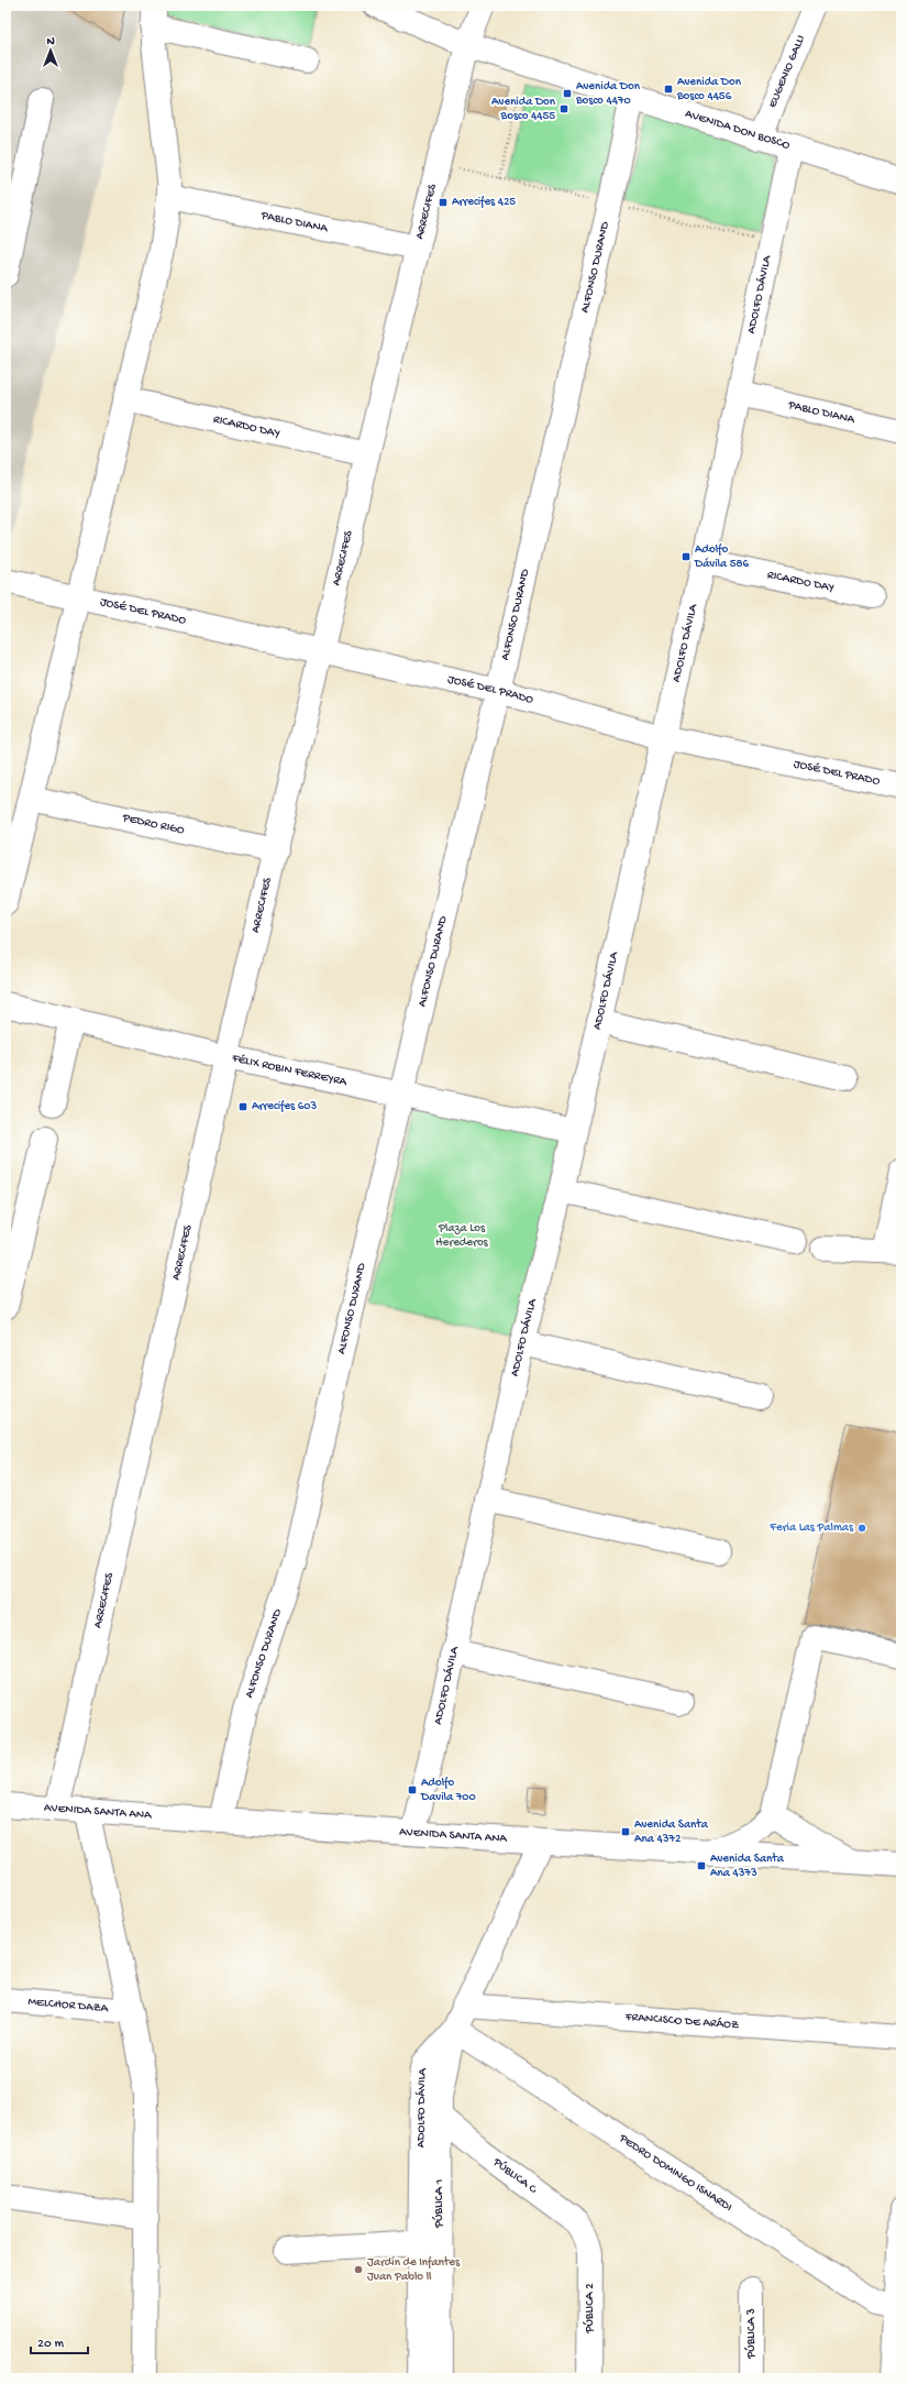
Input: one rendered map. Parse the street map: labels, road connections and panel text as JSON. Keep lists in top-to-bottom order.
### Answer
{
  "streets": {
    "street": [
      "EUGENIO GALLI",
      "AVENIDA DON BOSCO",
      "ARRECIFES",
      "PABLO DIANA",
      "ALFONSO DURAND",
      "ADOLFO DÁVILA",
      "RICARDO DAY",
      "JOSÉ DEL PRADO",
      "PEDRO RIGO",
      "FÉLIX ROBIN FERREYRA",
      "AVENIDA SANTA ANA",
      "MELCHOR DAZA",
      "FRANCISCO DE ARÁOZ",
      "PEDRO DOMINGO ISNARDI",
      "PÚBLICA C",
      "PÚBLICA 1",
      "PÚBLICA 2",
      "PÚBLICA 3"
    ]
  },
  "crossings": [
    ["EUGENIO GALLI", "AVENIDA DON BOSCO"],
    ["AVENIDA DON BOSCO", "ARRECIFES"],
    ["AVENIDA DON BOSCO", "ALFONSO DURAND"],
    ["AVENIDA DON BOSCO", "ADOLFO DÁVILA"],
    ["ARRECIFES", "PABLO DIANA"],
    ["ARRECIFES", "RICARDO DAY"],
    ["ARRECIFES", "JOSÉ DEL PRADO"],
    ["ARRECIFES", "PEDRO RIGO"],
    ["ARRECIFES", "FÉLIX ROBIN FERREYRA"],
    ["ARRECIFES", "AVENIDA SANTA ANA"],
    ["PABLO DIANA", "ADOLFO DÁVILA"],
    ["ALFONSO DURAND", "JOSÉ DEL PRADO"],
    ["ALFONSO DURAND", "FÉLIX ROBIN FERREYRA"],
    ["ALFONSO DURAND", "AVENIDA SANTA ANA"],
    ["ADOLFO DÁVILA", "RICARDO DAY"],
    ["ADOLFO DÁVILA", "JOSÉ DEL PRADO"],
    ["ADOLFO DÁVILA", "FÉLIX ROBIN FERREYRA"],
    ["ADOLFO DÁVILA", "AVENIDA SANTA ANA"],
    ["ADOLFO DÁVILA", "FRANCISCO DE ARÁOZ"],
    ["ADOLFO DÁVILA", "PEDRO DOMINGO ISNARDI"],
    ["ADOLFO DÁVILA", "PÚBLICA 1"],
    ["PEDRO DOMINGO ISNARDI", "PÚBLICA 1"],
    ["PÚBLICA C", "PÚBLICA 1"],
    ["PÚBLICA C", "PÚBLICA 2"]
  ],
  "parks": ["Plaza Los Herederos"],
  "places": {
    "transit": [
      "Avenida Don Bosco 4456",
      "Avenida Don Bosco 4470",
      "Avenida Don Bosco 4455",
      "Arrecifes 425",
      "Adolfo Dávila 586",
      "Arrecifes 603",
      "Adolfo Davila 700",
      "Avenida Santa Ana 4372",
      "Avenida Santa Ana 4373"
    ],
    "other": ["Feria Las Palmas", "Jardín de Infantes Juan Pablo ll"]
  },
  "scale_bar": "20 m",
  "north": "top"
}
